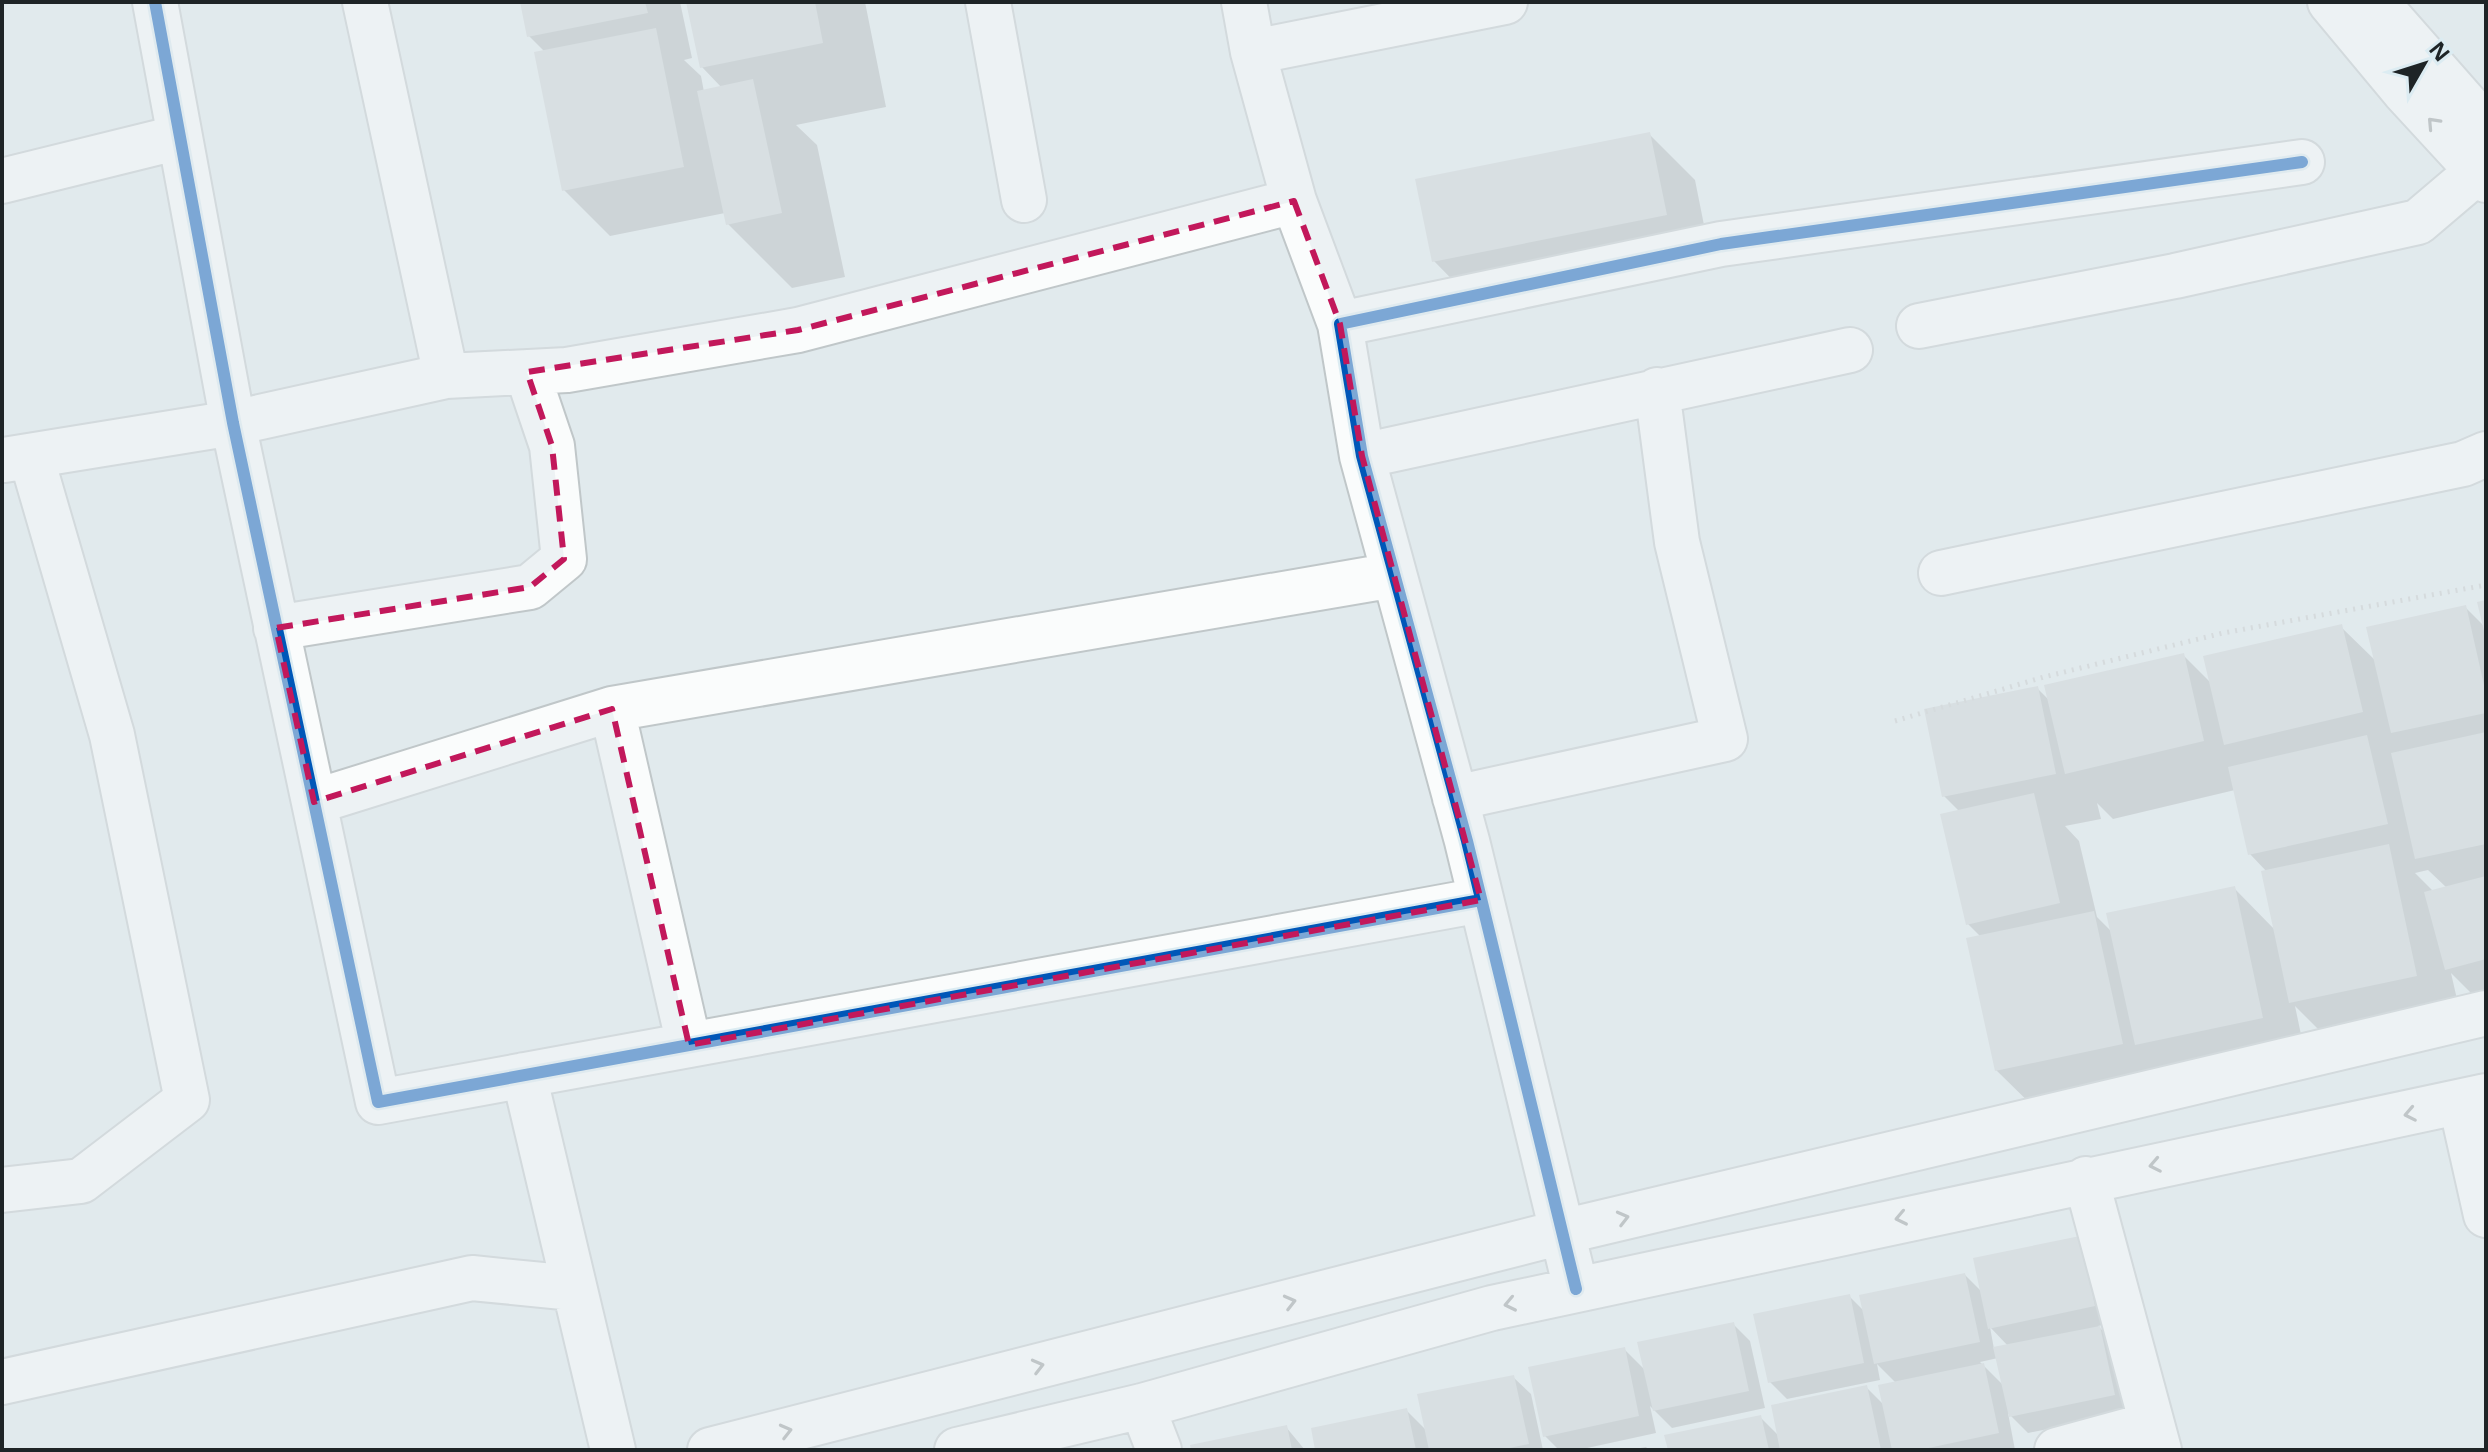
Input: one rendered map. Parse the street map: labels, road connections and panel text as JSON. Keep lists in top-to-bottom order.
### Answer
{
  "north": "top right"
}
